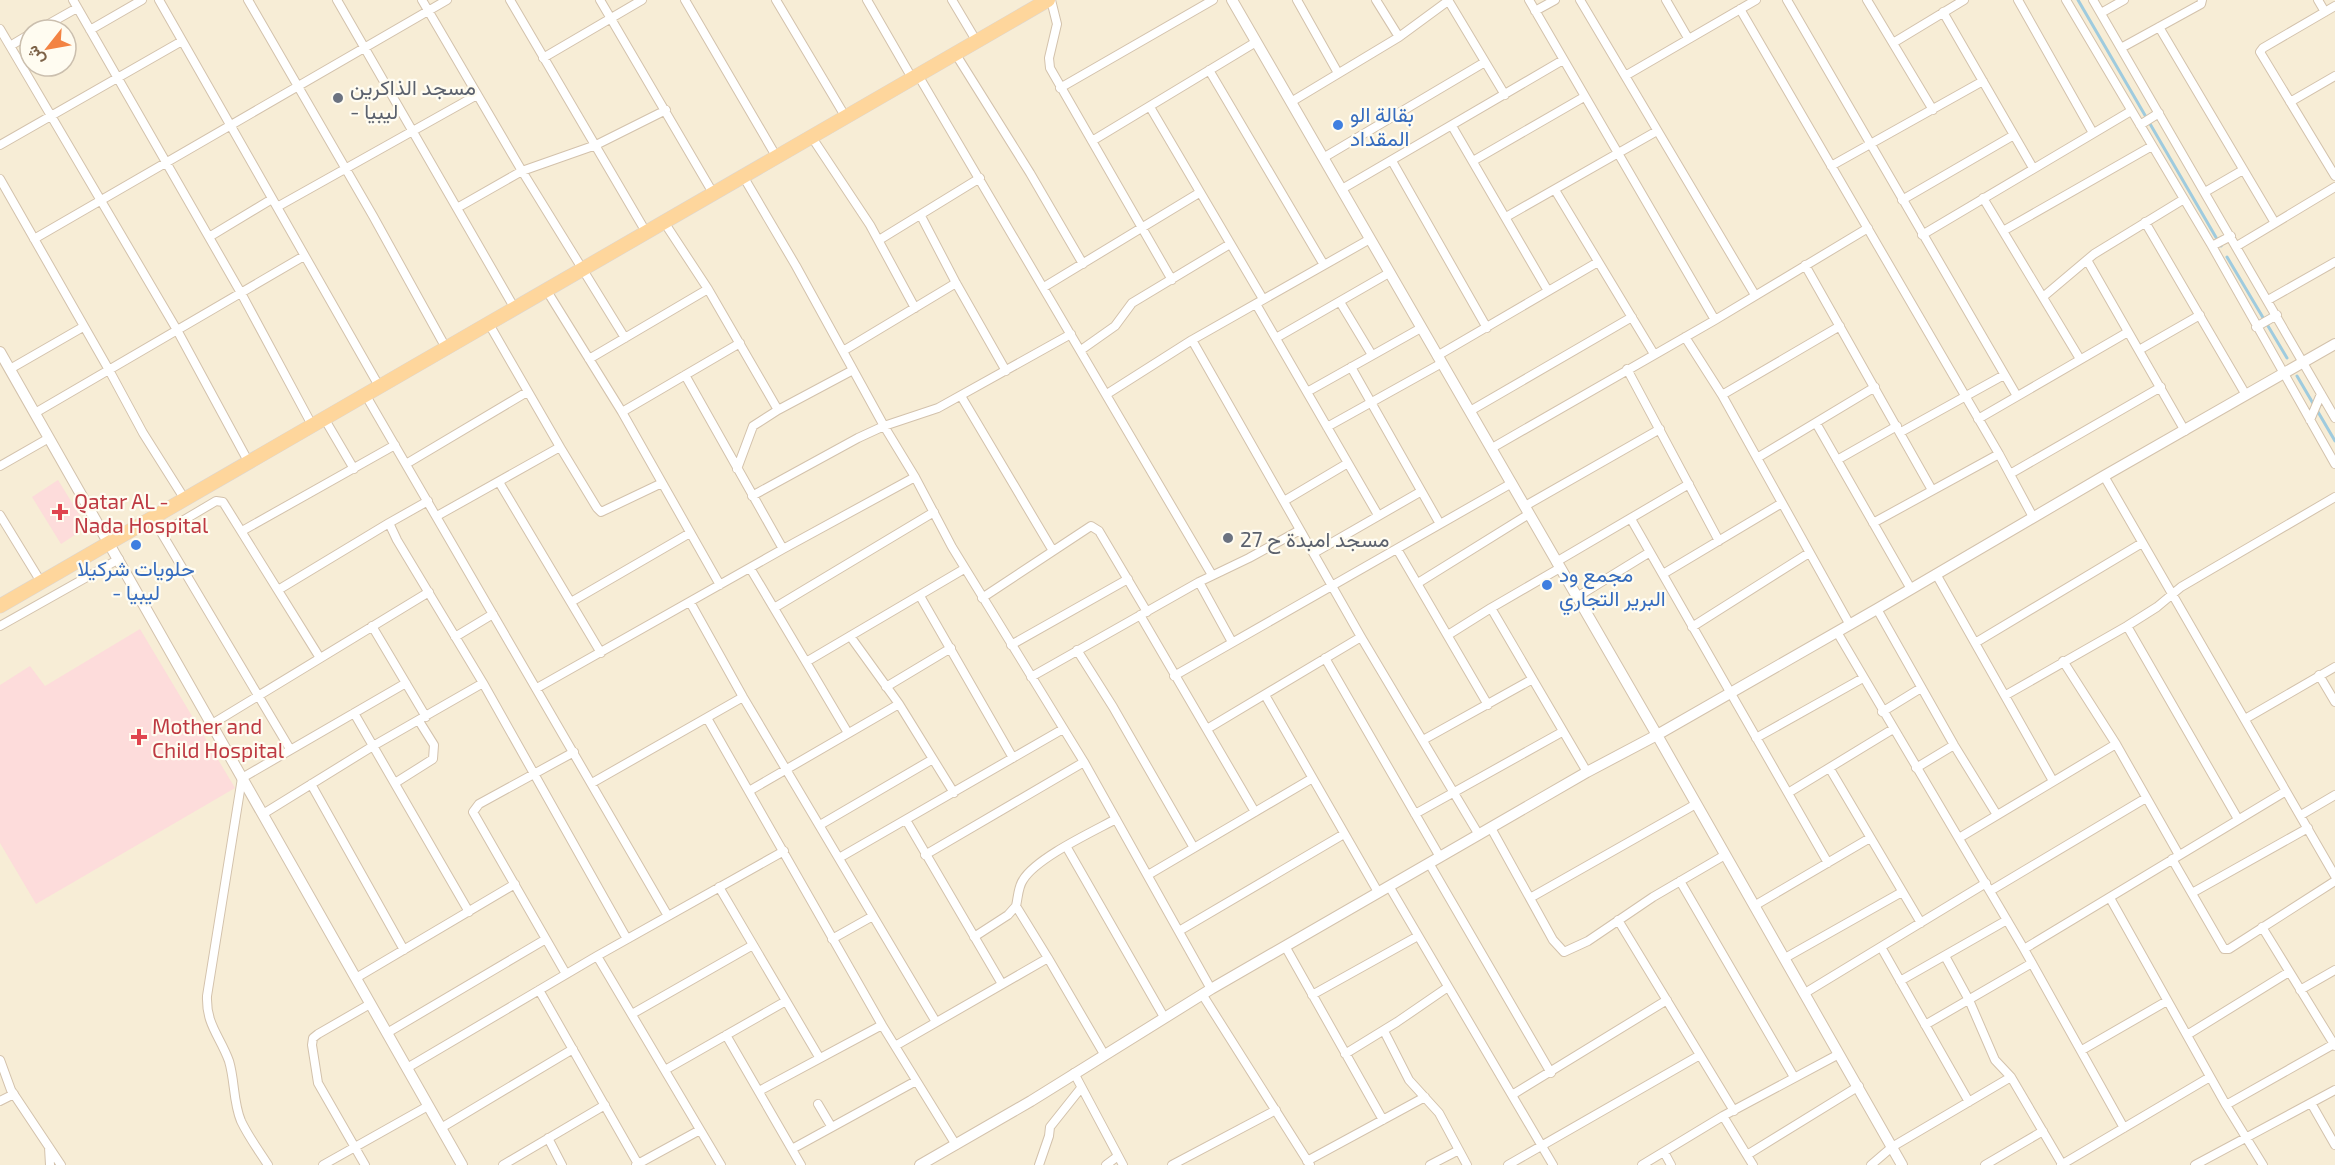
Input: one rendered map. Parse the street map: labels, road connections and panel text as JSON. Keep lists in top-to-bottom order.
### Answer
{
  "places": {
    "other": [
      "مسجد الذاكرين - ليبيا",
      "بقالة الو المقداد",
      "مسجد امبدة ح 27",
      "حلويات شركيلا - ليبيا",
      "مجمع ود البرير التجاري"
    ],
    "health": ["Qatar AL - Nada Hospital", "Mother and Child Hospital"]
  },
  "north": "bottom left"
}
